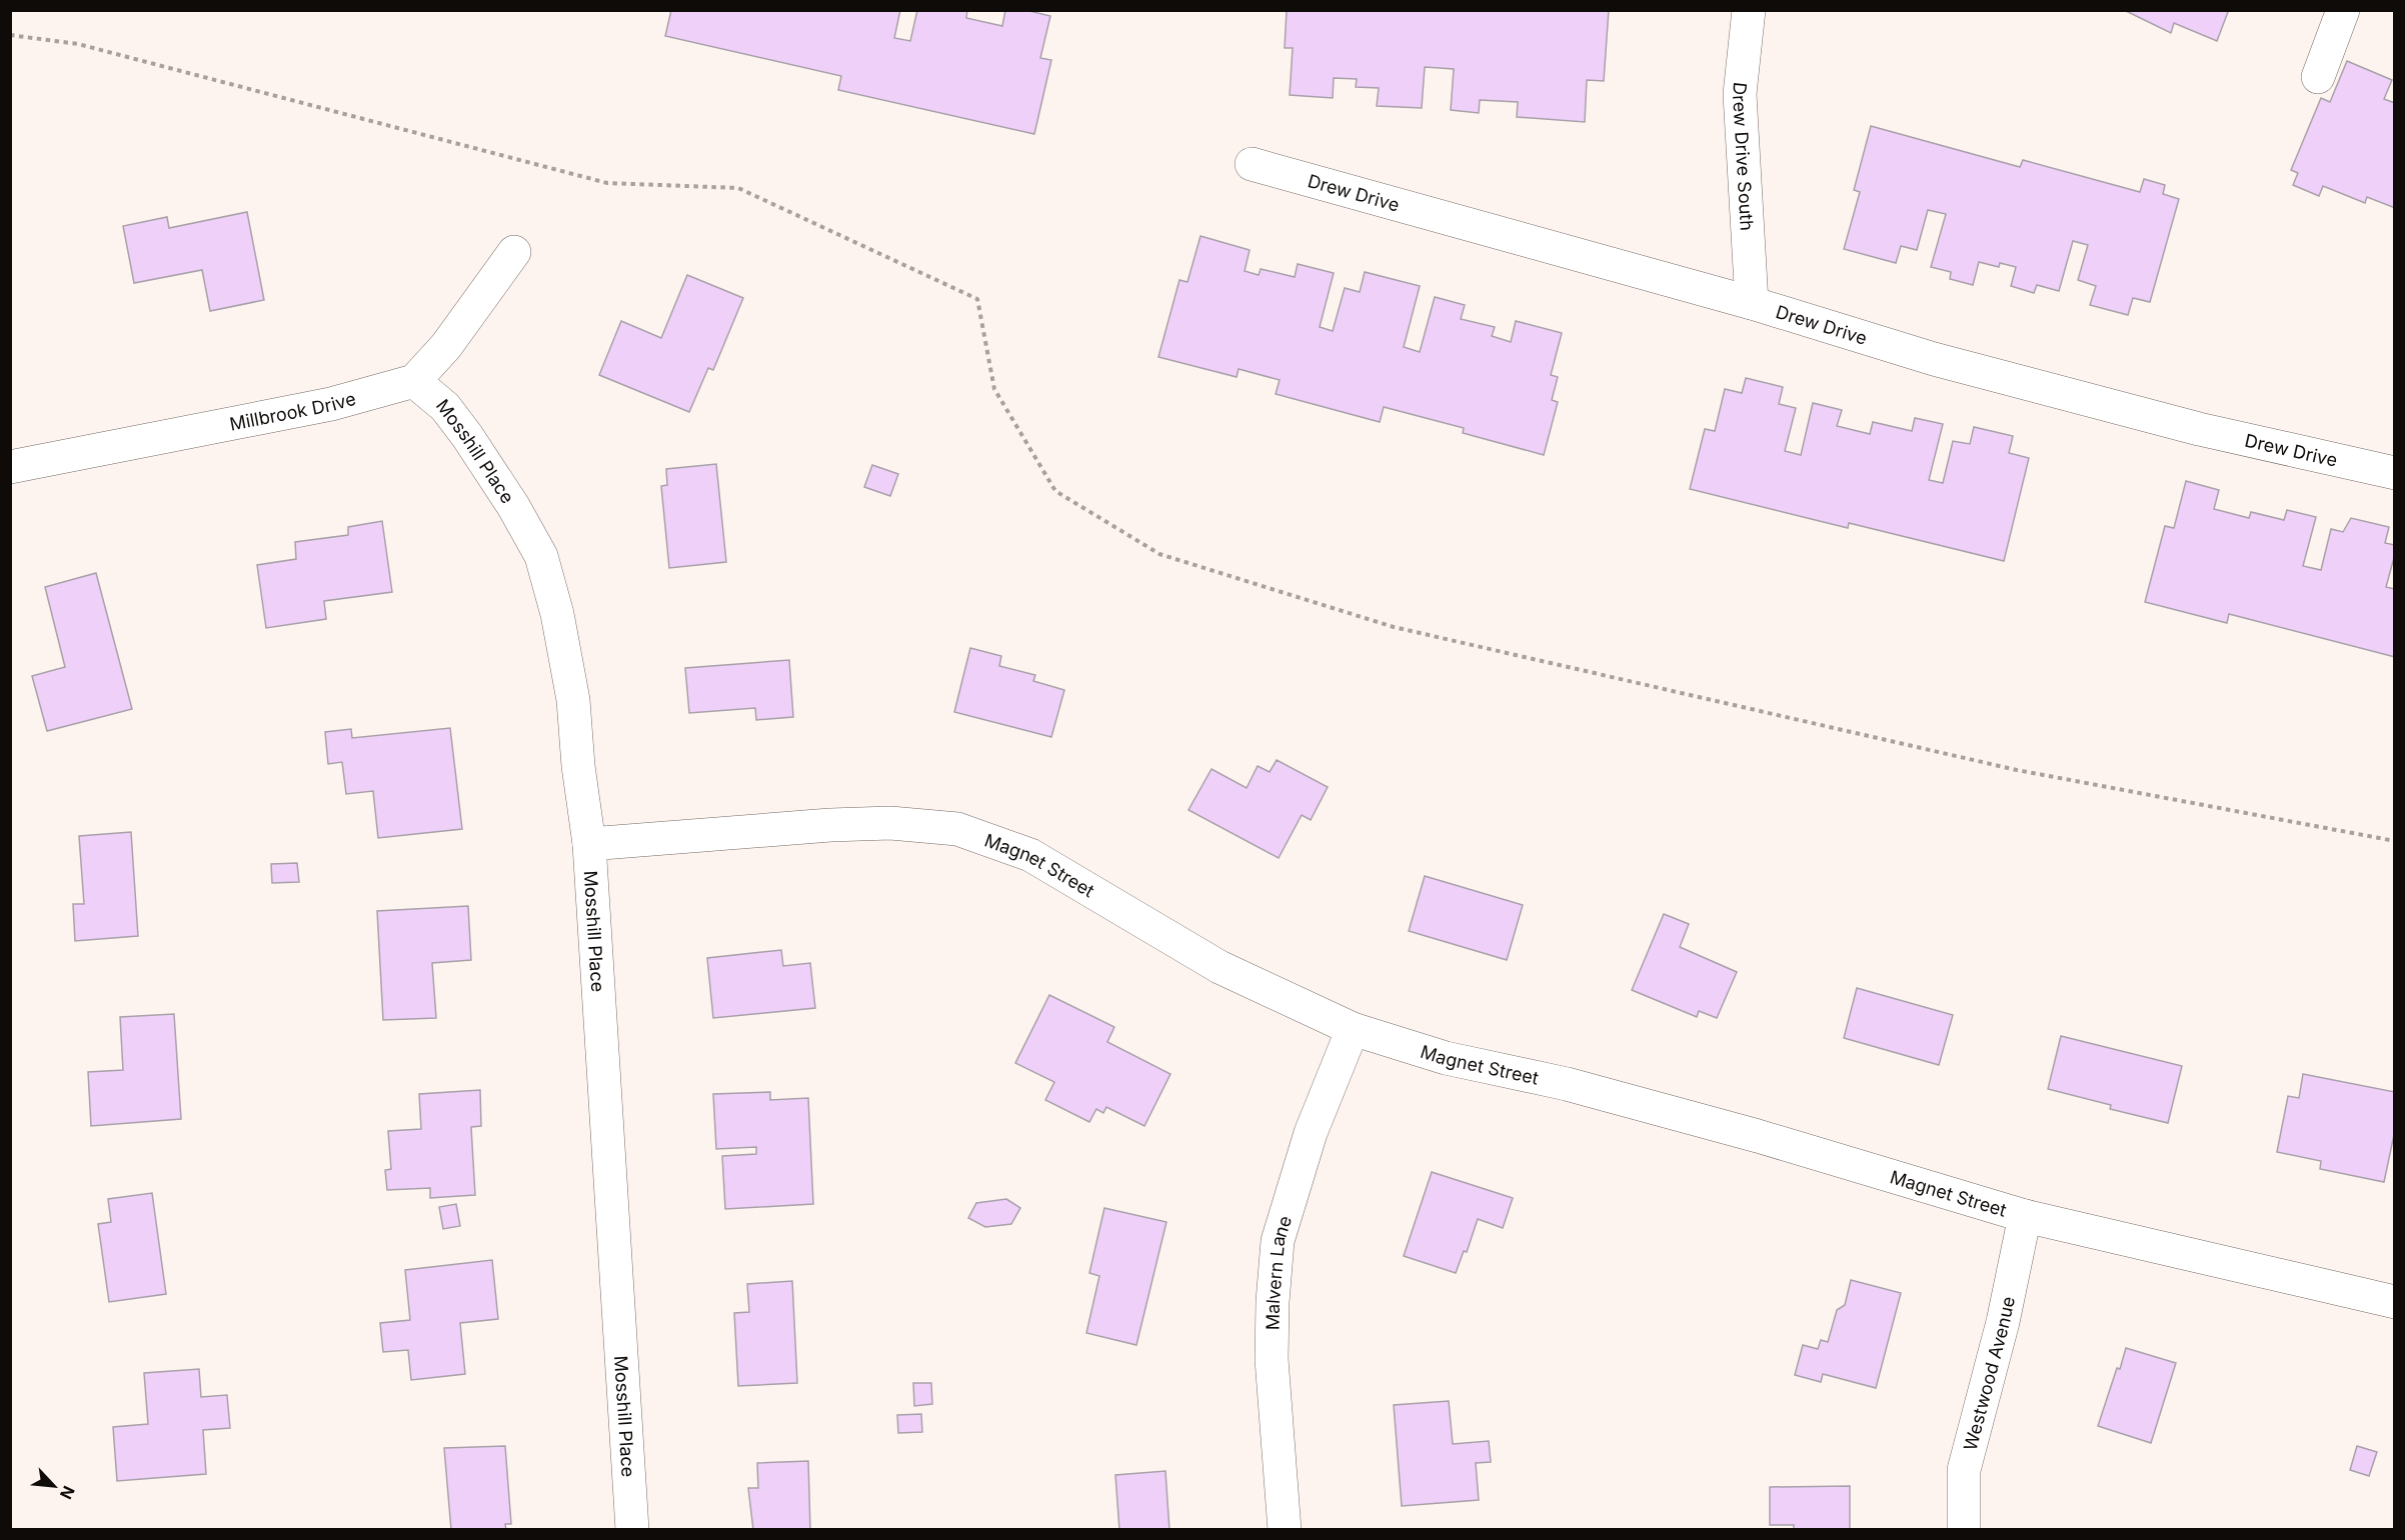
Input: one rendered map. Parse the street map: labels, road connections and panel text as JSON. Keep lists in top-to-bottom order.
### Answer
{
  "streets": {
    "street": [
      "Drew Drive South",
      "Drew Drive",
      "Millbrook Drive",
      "Mosshill Place",
      "Magnet Street",
      "Malvern Lane",
      "Westwood Avenue"
    ]
  },
  "crossings": [
    ["Drew Drive South", "Drew Drive"],
    ["Millbrook Drive", "Mosshill Place"],
    ["Mosshill Place", "Magnet Street"],
    ["Magnet Street", "Malvern Lane"],
    ["Magnet Street", "Westwood Avenue"]
  ],
  "north": "bottom right"
}
